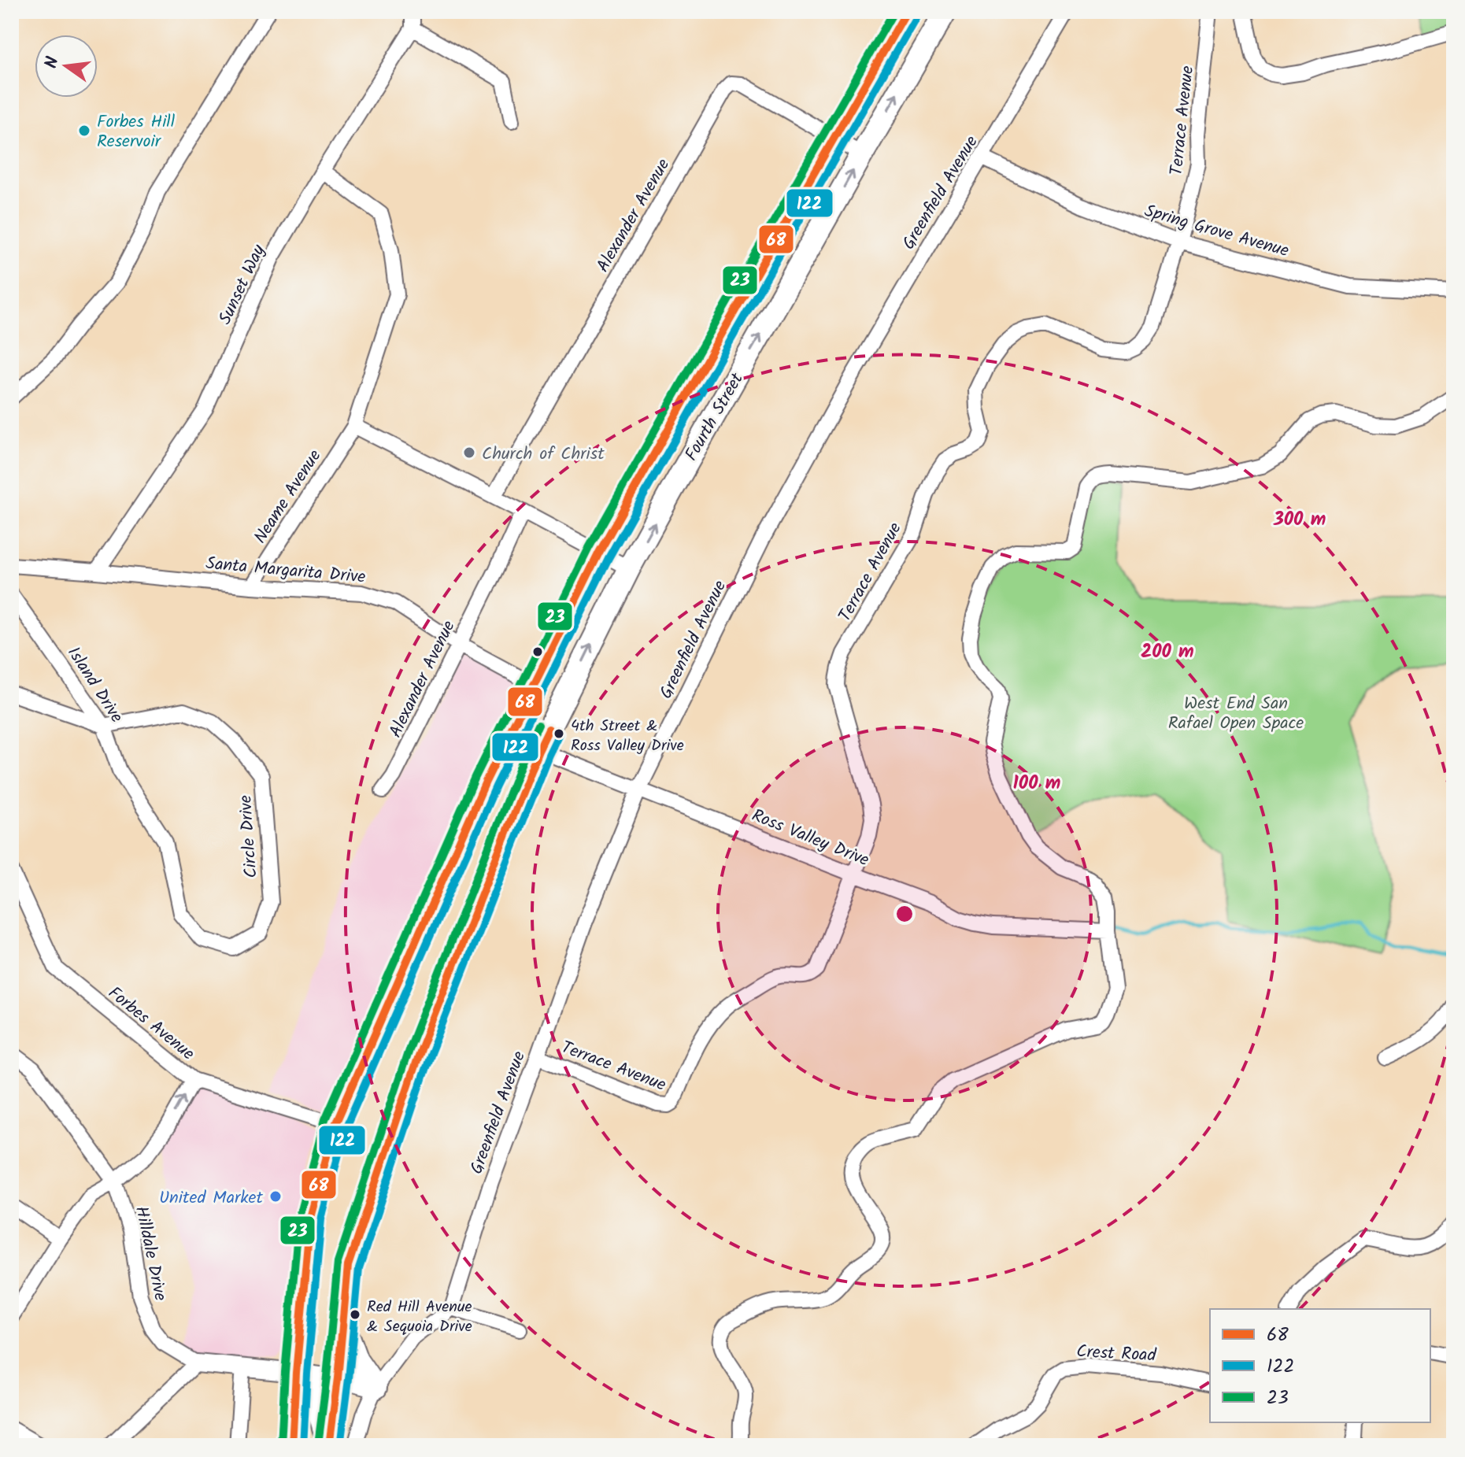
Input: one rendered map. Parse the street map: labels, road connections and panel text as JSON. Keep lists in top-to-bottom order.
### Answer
{
  "streets": {
    "main road": ["Fourth Street"],
    "street": [
      "Terrace Avenue",
      "Greenfield Avenue",
      "Alexander Avenue",
      "Spring Grove Avenue",
      "Sunset Way",
      "Neame Avenue",
      "Santa Margarita Drive",
      "Island Drive",
      "Circle Drive",
      "Ross Valley Drive",
      "Forbes Avenue",
      "Hilldale Drive",
      "Crest Road"
    ]
  },
  "crossings": [
    ["Terrace Avenue", "Greenfield Avenue"],
    ["Terrace Avenue", "Spring Grove Avenue"],
    ["Terrace Avenue", "Ross Valley Drive"],
    ["Greenfield Avenue", "Spring Grove Avenue"],
    ["Greenfield Avenue", "Ross Valley Drive"],
    ["Alexander Avenue", "Fourth Street"],
    ["Alexander Avenue", "Santa Margarita Drive"],
    ["Sunset Way", "Neame Avenue"],
    ["Sunset Way", "Santa Margarita Drive"],
    ["Fourth Street", "Santa Margarita Drive"],
    ["Fourth Street", "Ross Valley Drive"],
    ["Fourth Street", "Forbes Avenue"],
    ["Neame Avenue", "Santa Margarita Drive"],
    ["Island Drive", "Circle Drive"]
  ],
  "parks": ["West End San Rafael Open Space"],
  "places": [
    "Forbes Hill Reservoir",
    "Church of Christ",
    "4th Street & Ross Valley Drive",
    "United Market",
    "Red Hill Avenue & Sequoia Drive"
  ],
  "lines": ["transit line 68", "transit line 23", "transit line 122"],
  "legend": ["68", "122", "23"],
  "north": "left",
  "rings": ["300 m", "200 m", "100 m"]
}
